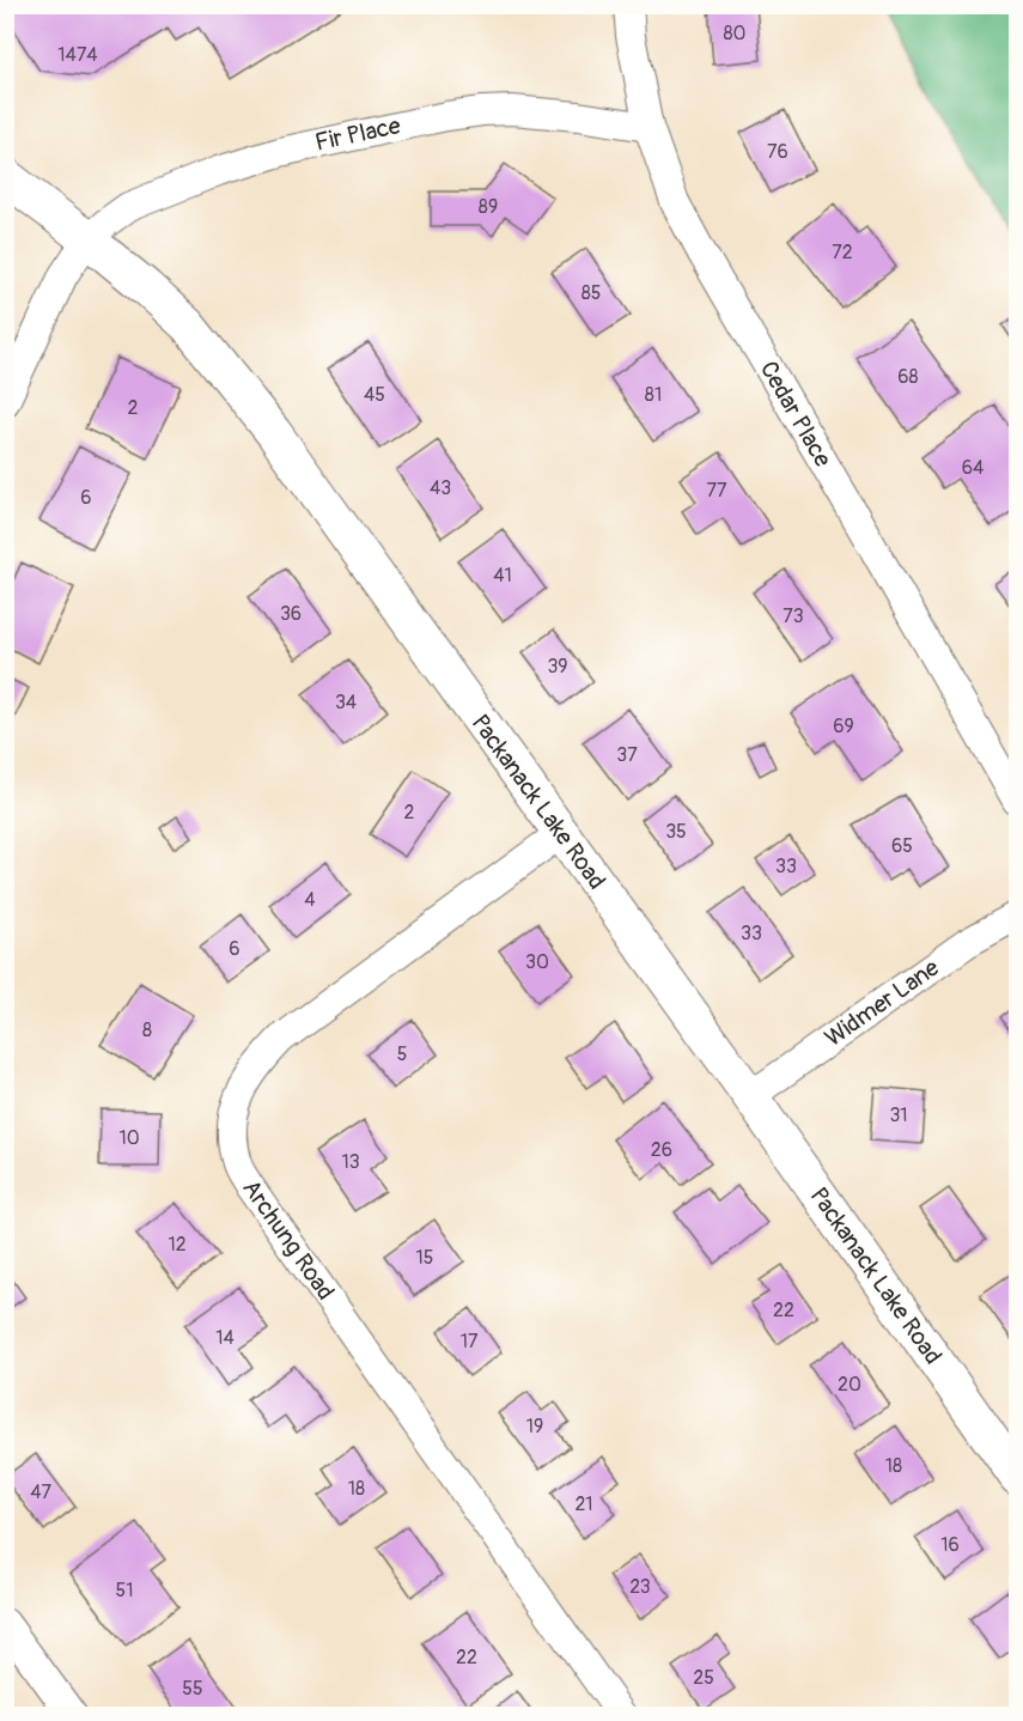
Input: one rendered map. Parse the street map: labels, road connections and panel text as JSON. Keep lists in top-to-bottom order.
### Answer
{
  "streets": {
    "street": [
      "Fir Place",
      "Cedar Place",
      "Packanack Lake Road",
      "Widmer Lane",
      "Archung Road"
    ]
  },
  "crossings": [
    ["Fir Place", "Cedar Place"],
    ["Fir Place", "Packanack Lake Road"],
    ["Packanack Lake Road", "Widmer Lane"],
    ["Packanack Lake Road", "Archung Road"]
  ],
  "house_numbers": [
    "80",
    "1474",
    "76",
    "89",
    "72",
    "85",
    "68",
    "45",
    "81",
    "2",
    "64",
    "43",
    "77",
    "6",
    "41",
    "36",
    "73",
    "39",
    "34",
    "69",
    "37",
    "2",
    "35",
    "65",
    "33",
    "4",
    "33",
    "6",
    "30",
    "8",
    "5",
    "31",
    "10",
    "26",
    "13",
    "12",
    "15",
    "22",
    "14",
    "17",
    "20",
    "19",
    "18",
    "18",
    "47",
    "21",
    "16",
    "23",
    "51",
    "22",
    "25",
    "55"
  ]
}
